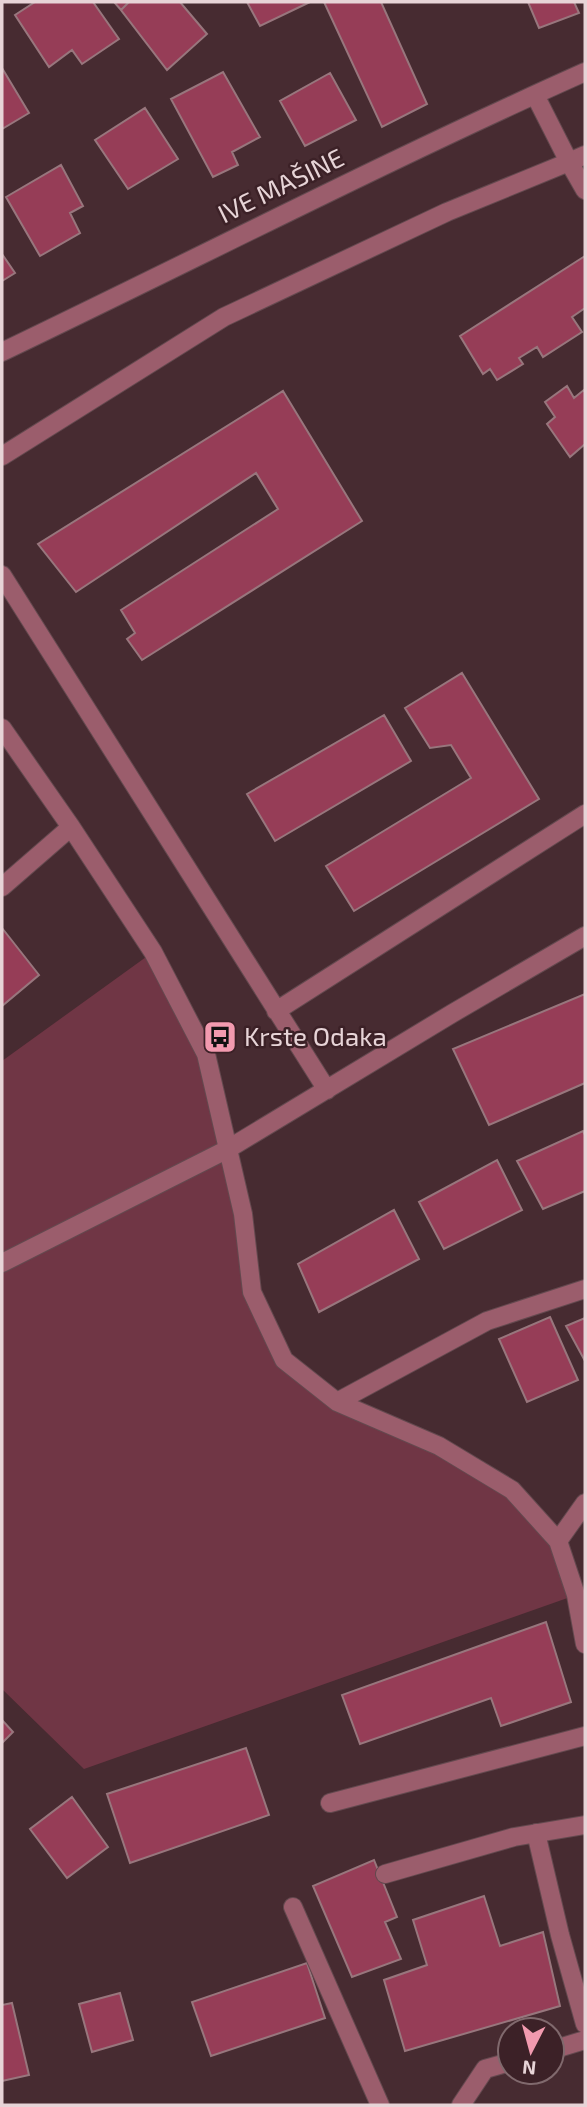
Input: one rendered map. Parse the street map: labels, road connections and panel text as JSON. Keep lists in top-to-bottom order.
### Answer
{
  "streets": {
    "street": ["IVE MAŠINE"]
  },
  "places": {
    "bus stop": ["Krste Odaka"]
  },
  "north": "bottom"
}
